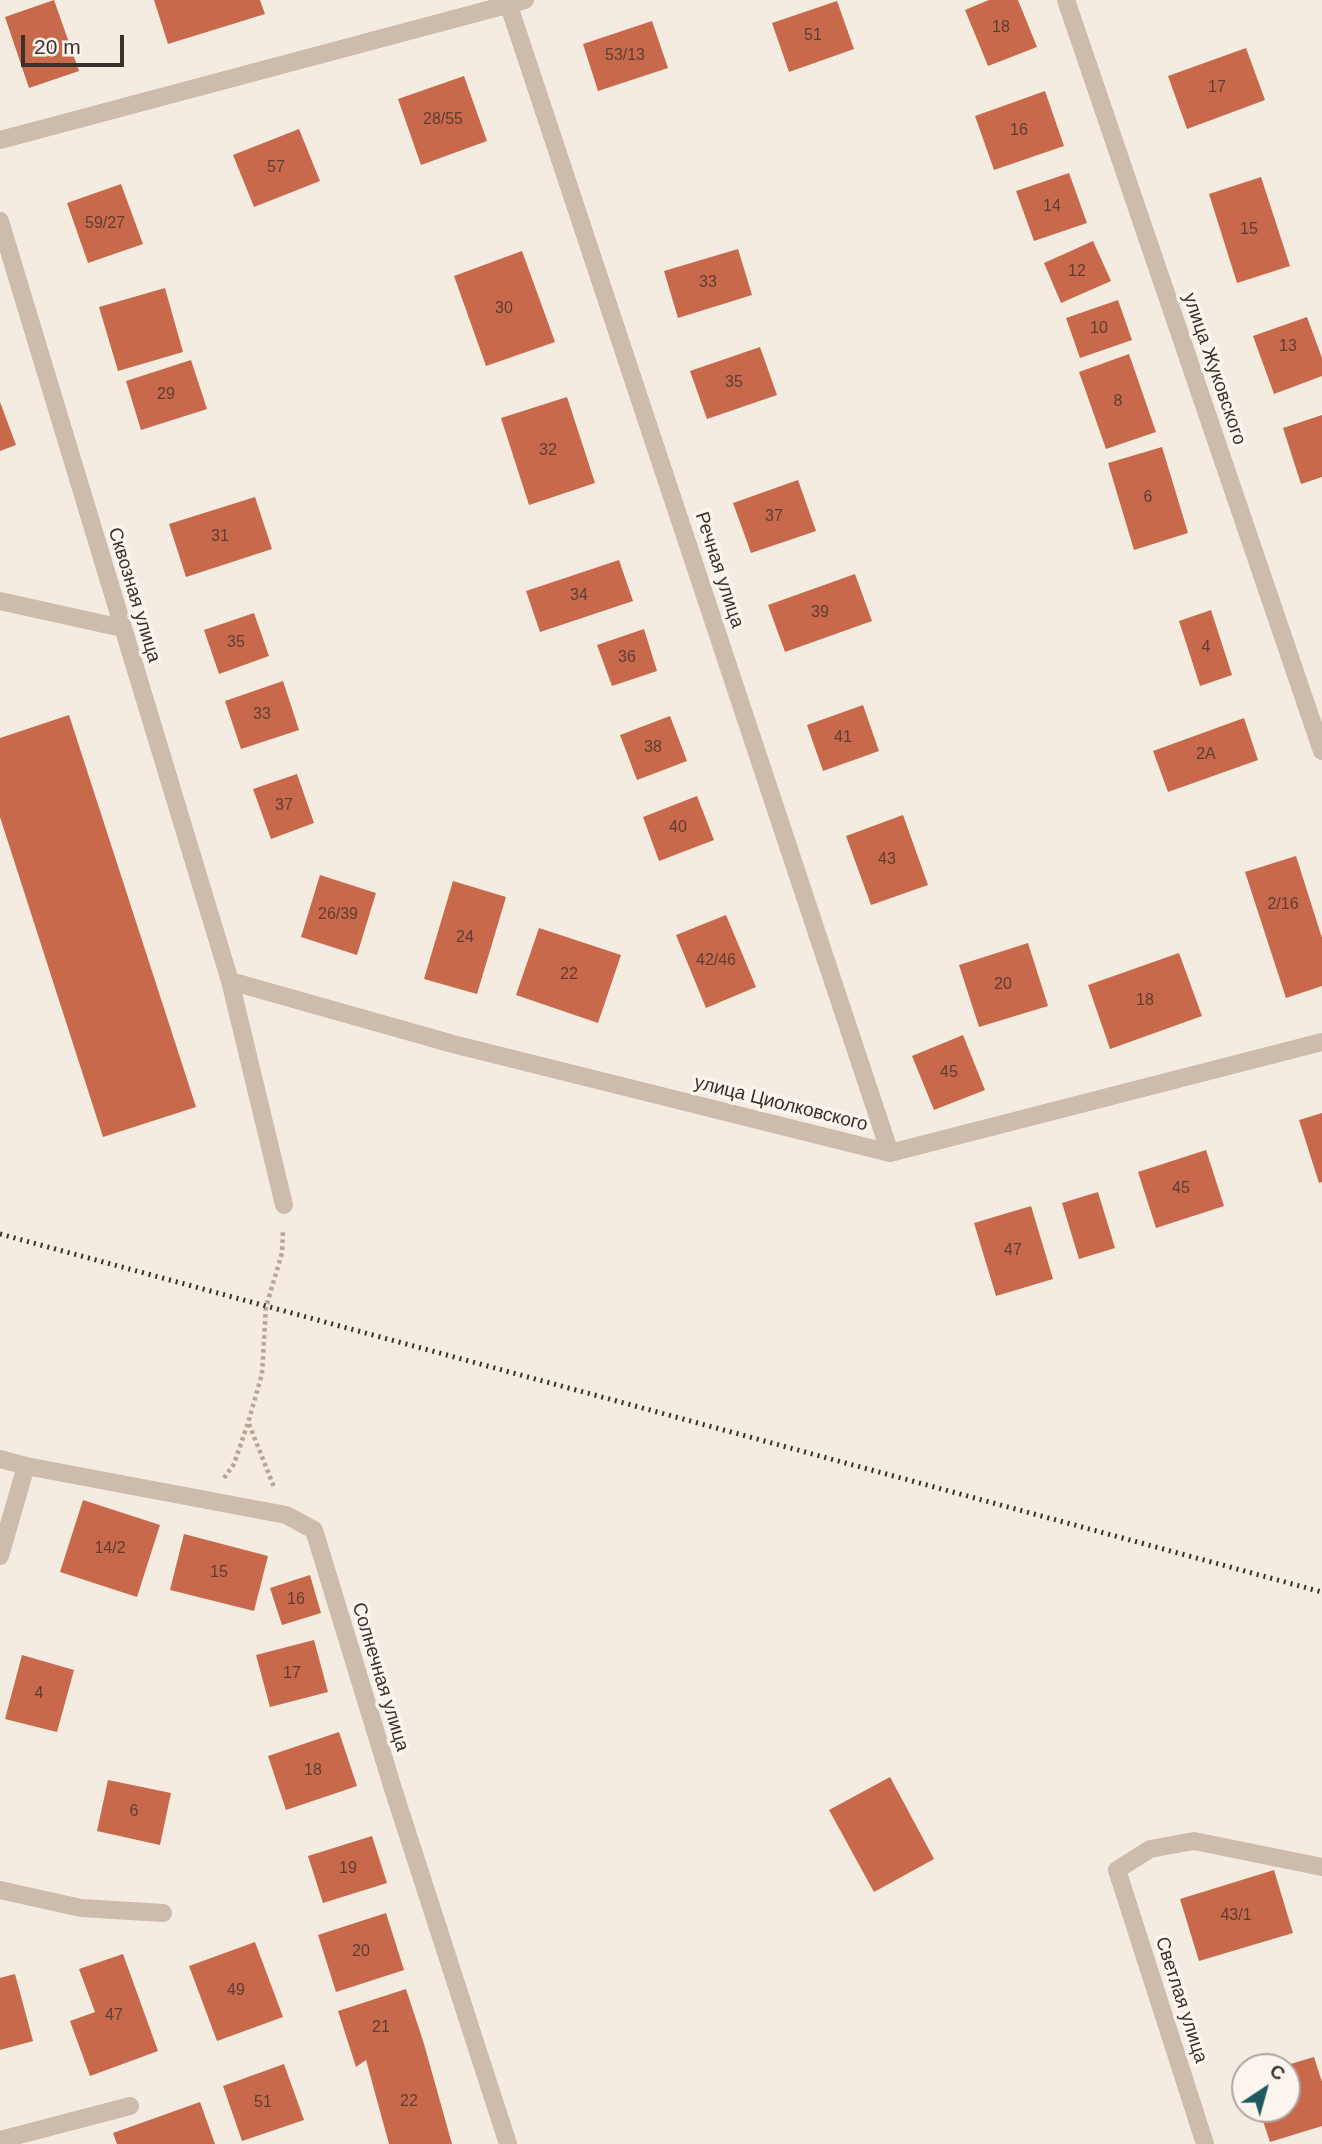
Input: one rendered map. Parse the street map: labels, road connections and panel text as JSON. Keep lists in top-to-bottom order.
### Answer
{
  "streets": {
    "street": [
      "улица Жуковского",
      "Речная улица",
      "Сквозная улица",
      "улица Циолковского",
      "Солнечная улица",
      "Светлая улица"
    ]
  },
  "crossings": [
    ["Речная улица", "улица Циолковского"],
    ["Сквозная улица", "улица Циолковского"]
  ],
  "house_numbers": [
    "18",
    "51",
    "53/13",
    "17",
    "28/55",
    "16",
    "57",
    "14",
    "59/27",
    "15",
    "12",
    "33",
    "30",
    "10",
    "13",
    "35",
    "29",
    "8",
    "32",
    "6",
    "37",
    "31",
    "34",
    "39",
    "35",
    "4",
    "36",
    "33",
    "41",
    "38",
    "2А",
    "37",
    "40",
    "43",
    "2/16",
    "26/39",
    "24",
    "42/46",
    "22",
    "20",
    "18",
    "45",
    "45",
    "47",
    "14/2",
    "15",
    "16",
    "17",
    "4",
    "18",
    "6",
    "19",
    "43/1",
    "20",
    "49",
    "47",
    "21",
    "22",
    "51"
  ],
  "scale_bar": "20 m",
  "north": "top right"
}
